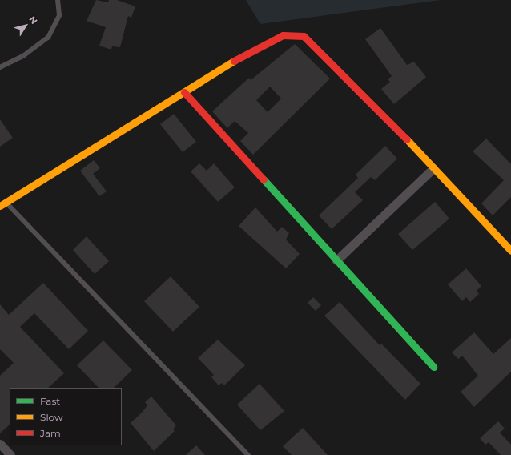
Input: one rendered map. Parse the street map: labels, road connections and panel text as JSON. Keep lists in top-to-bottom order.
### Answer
{
  "legend": ["Fast", "Slow", "Jam"],
  "north": "top right"
}
